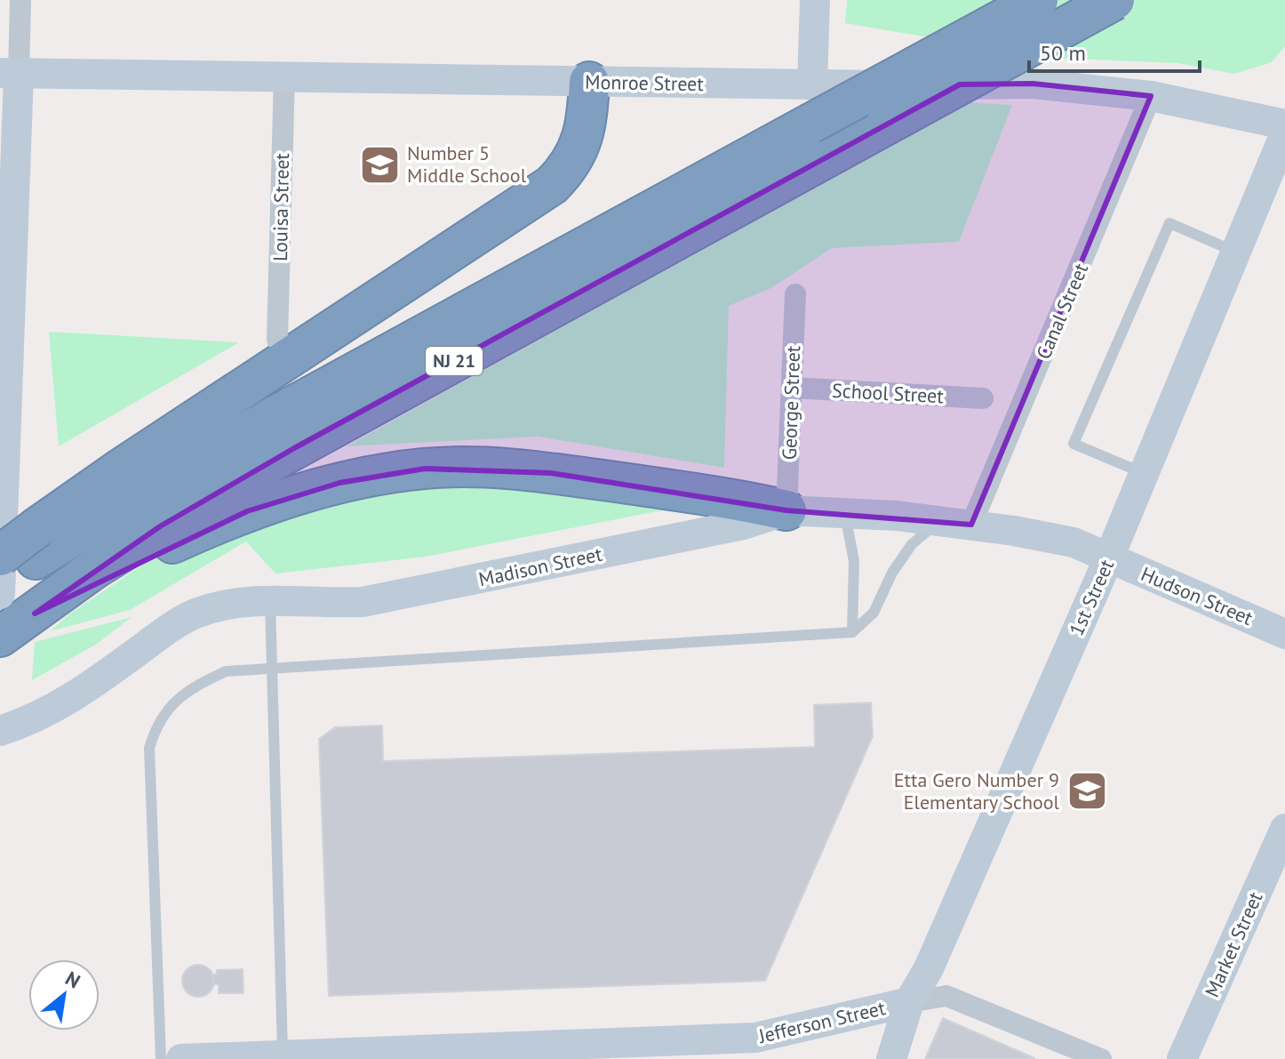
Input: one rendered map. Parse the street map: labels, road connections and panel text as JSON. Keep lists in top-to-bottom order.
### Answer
{
  "streets": {
    "highway": ["NJ 21"],
    "street": [
      "Monroe Street",
      "Louisa Street",
      "Canal Street",
      "School Street",
      "George Street",
      "Madison Street",
      "Hudson Street",
      "1st Street",
      "Market Street",
      "Jefferson Street"
    ]
  },
  "crossings": [
    ["Monroe Street", "Louisa Street"],
    ["Monroe Street", "Canal Street"],
    ["Canal Street", "Madison Street"],
    ["School Street", "George Street"],
    ["George Street", "Madison Street"],
    ["Madison Street", "Hudson Street"],
    ["Madison Street", "1st Street"],
    ["Hudson Street", "1st Street"],
    ["1st Street", "Jefferson Street"]
  ],
  "places": {
    "school or university": ["Number 5 Middle School", "Etta Gero Number 9 Elementary School"]
  },
  "scale_bar": "50 m",
  "north": "top right"
}
